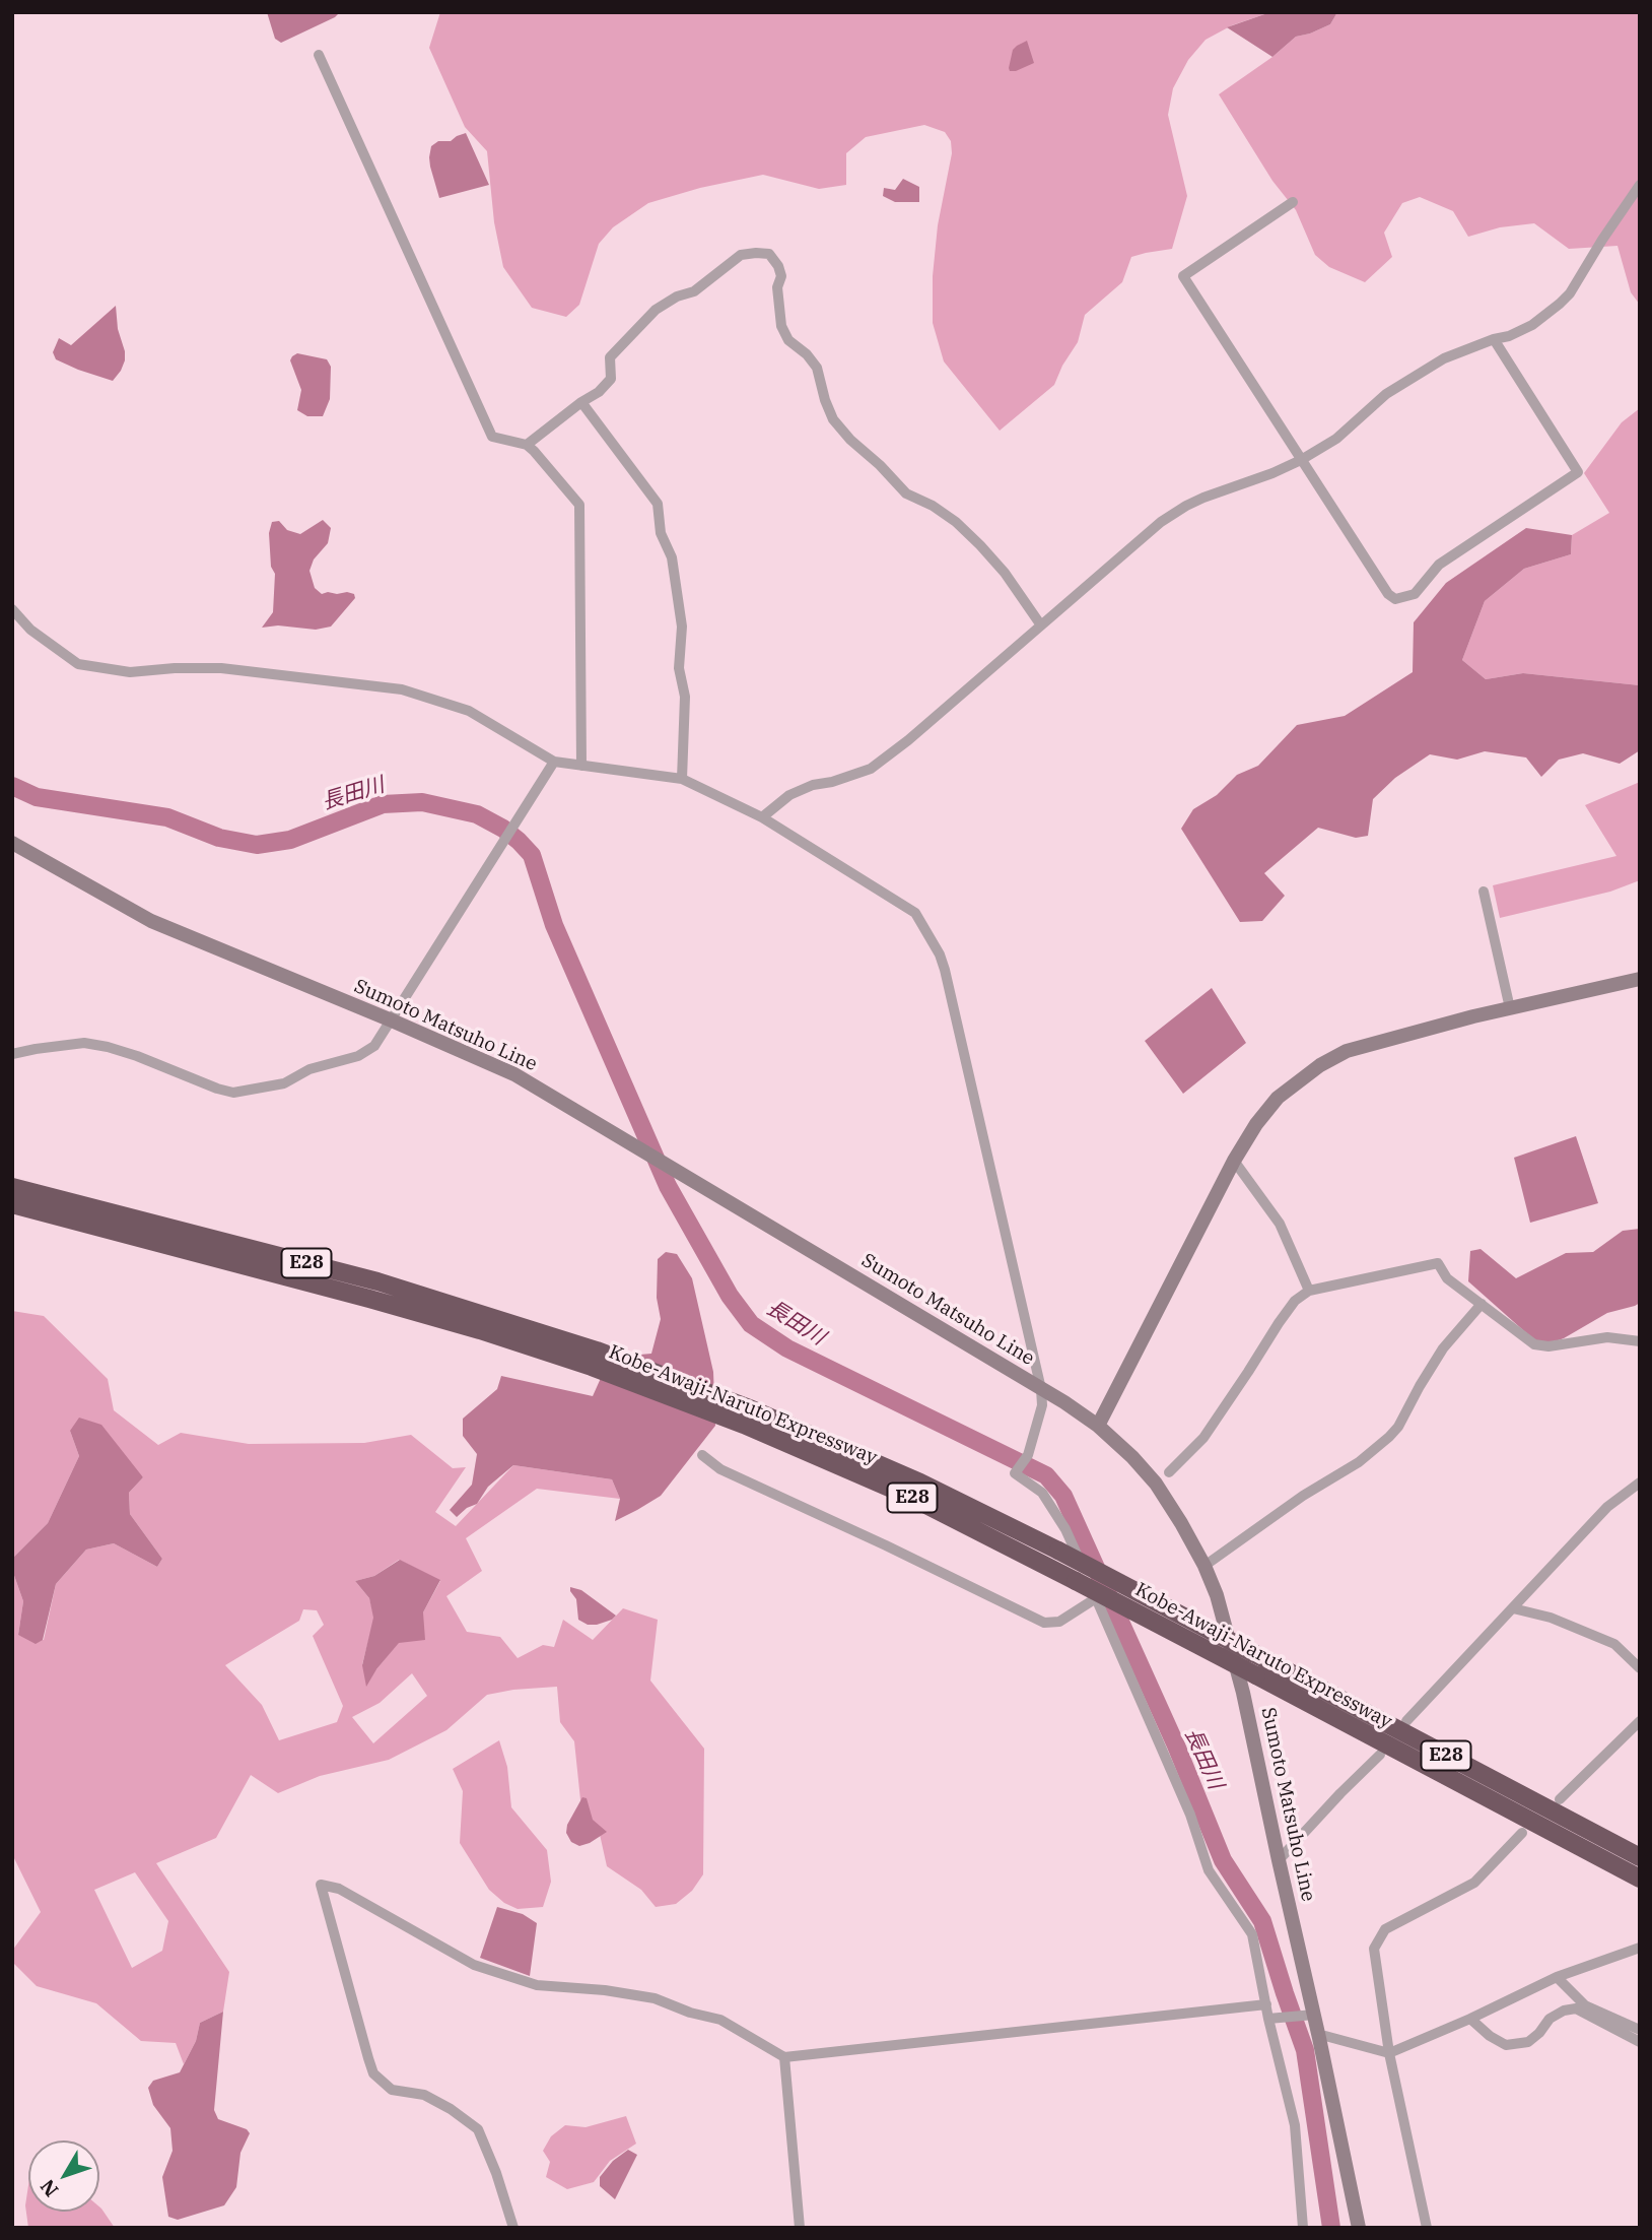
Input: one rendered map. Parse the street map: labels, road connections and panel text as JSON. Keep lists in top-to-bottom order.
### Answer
{
  "streets": {
    "highway": ["E28", "Kobe-Awaji-Naruto Expressway"],
    "main road": ["Sumoto Matsuho Line"]
  },
  "water": ["長田川"],
  "north": "bottom left"
}
